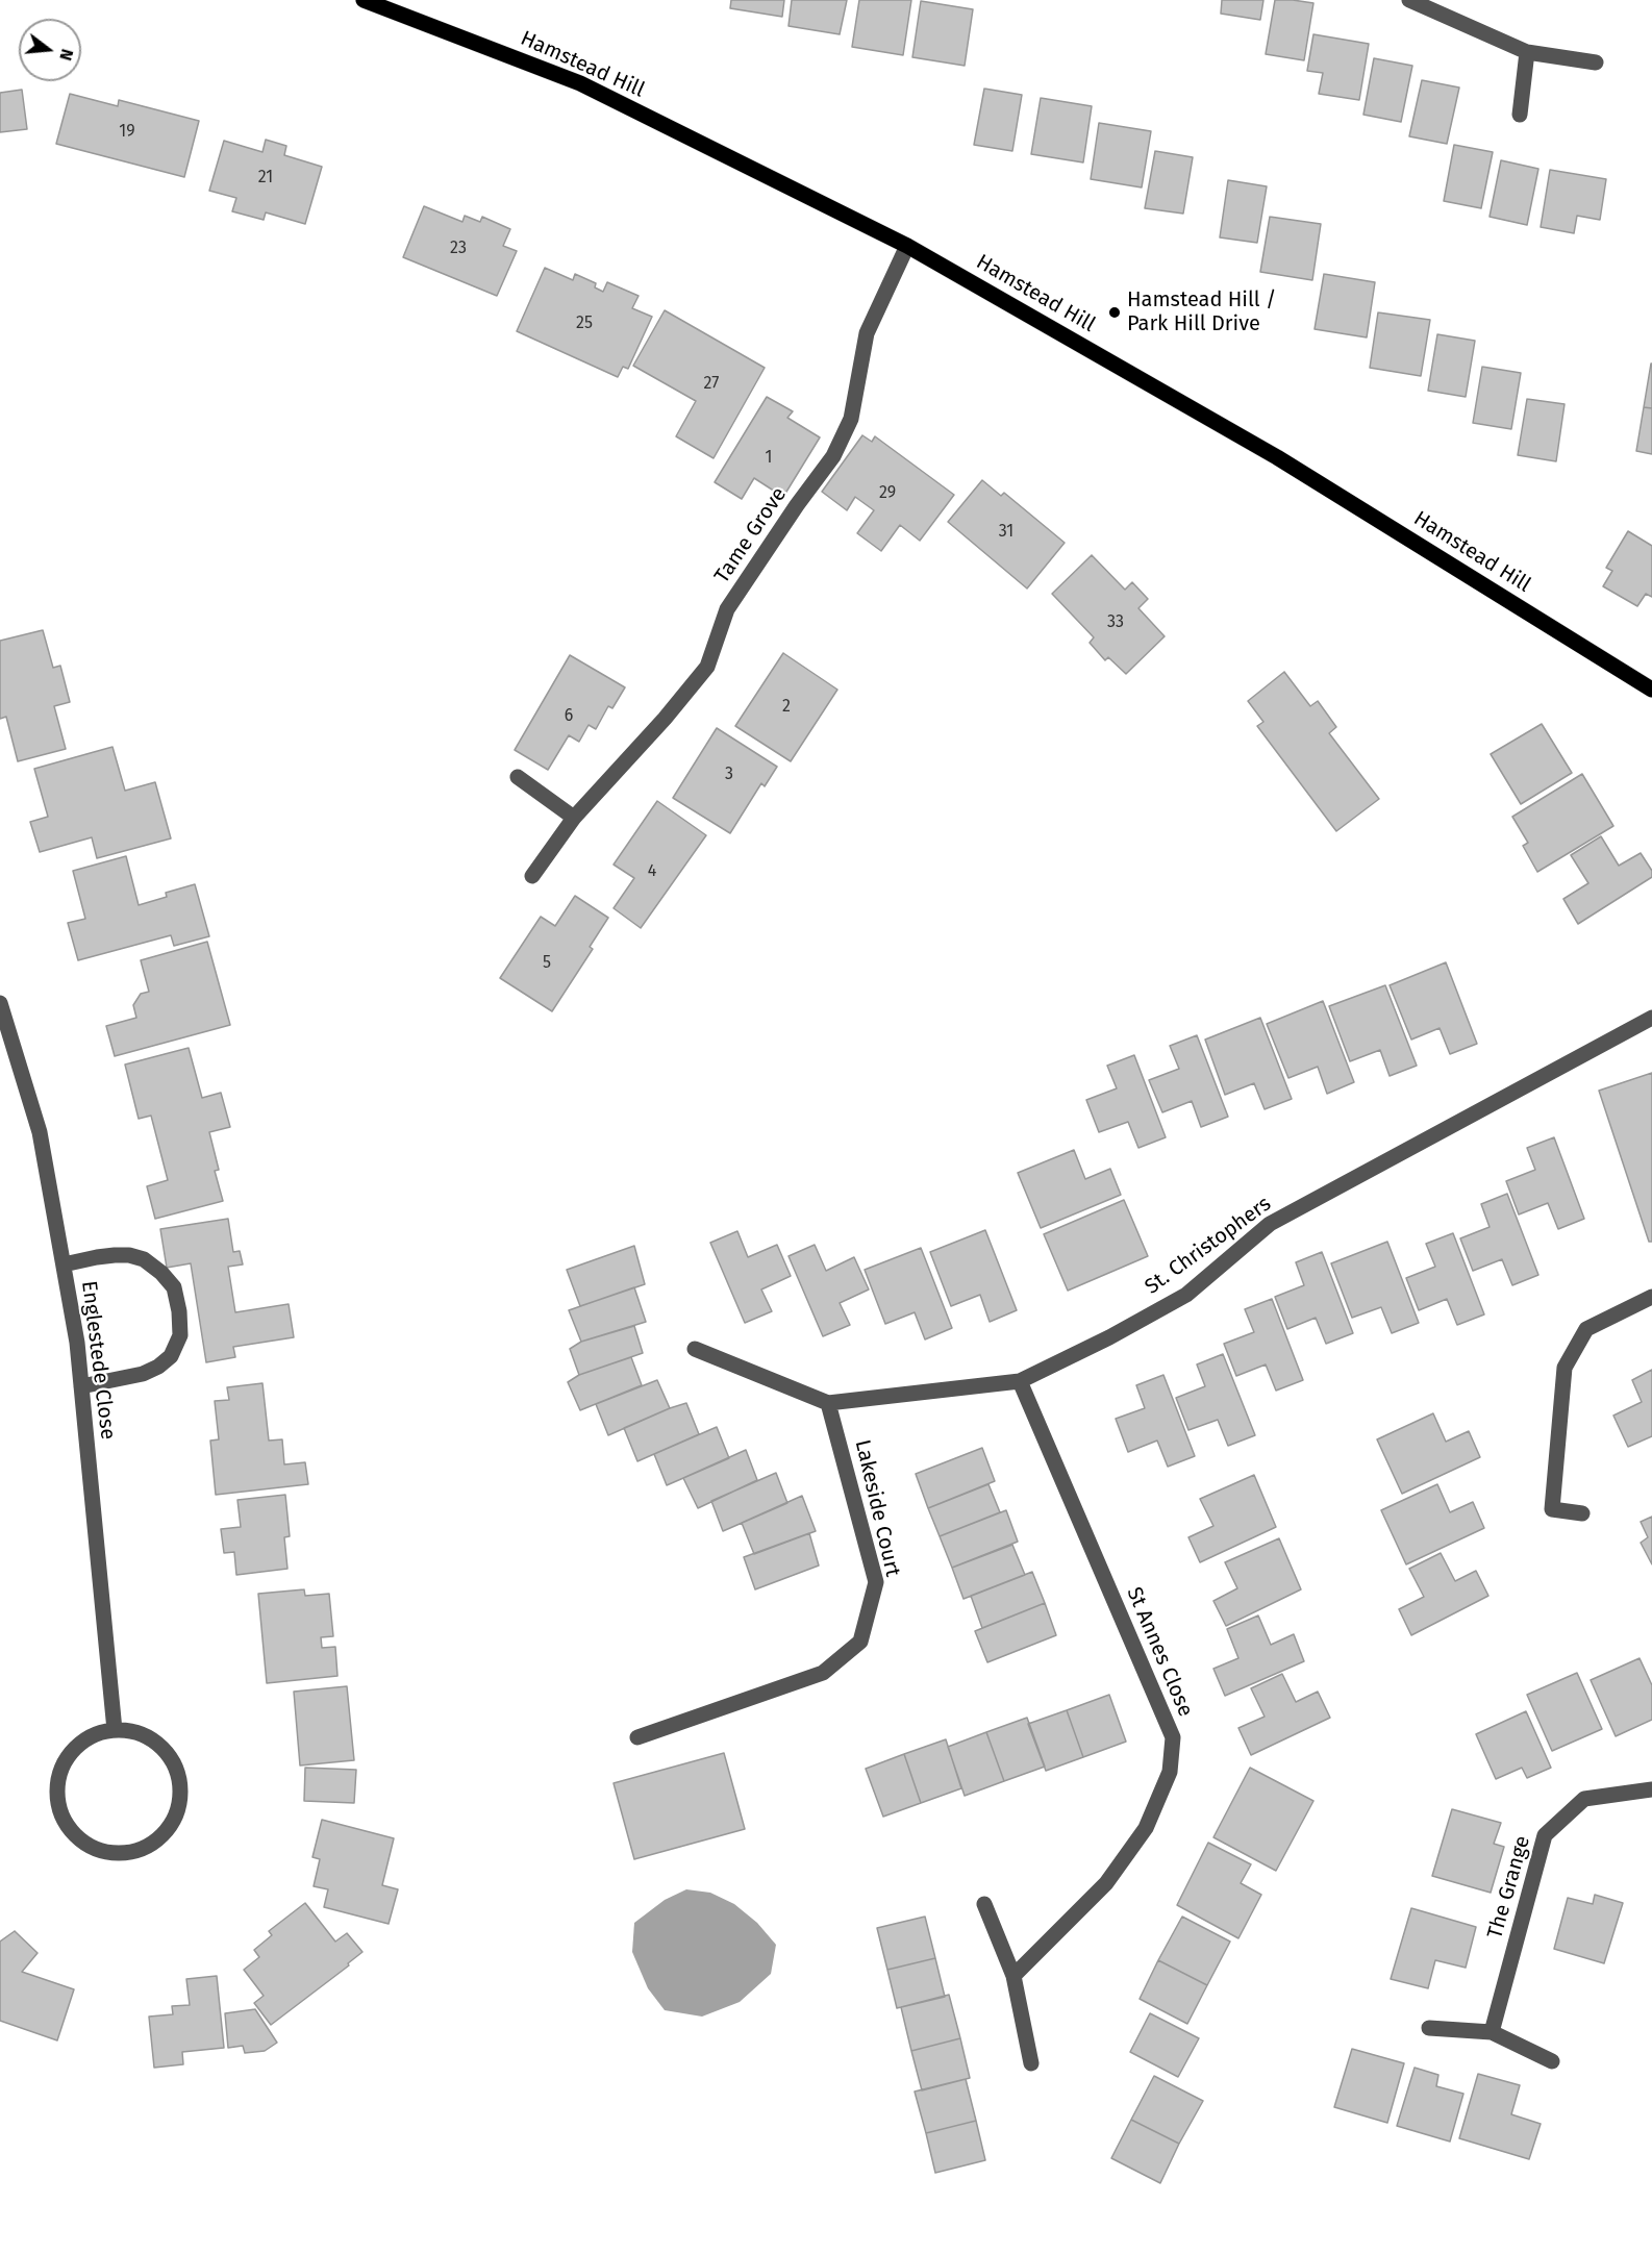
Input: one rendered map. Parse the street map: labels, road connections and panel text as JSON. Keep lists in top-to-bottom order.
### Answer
{
  "streets": {
    "main road": ["Hamstead Hill"],
    "street": [
      "Tame Grove",
      "St. Christophers",
      "Englestede Close",
      "Lakeside Court",
      "St Annes Close",
      "The Grange"
    ]
  },
  "crossings": [
    ["Hamstead Hill", "Tame Grove"],
    ["St. Christophers", "Lakeside Court"],
    ["St. Christophers", "St Annes Close"]
  ],
  "places": ["Hamstead Hill / Park Hill Drive"],
  "house_numbers": [
    "19",
    "21",
    "23",
    "25",
    "27",
    "1",
    "29",
    "31",
    "33",
    "2",
    "6",
    "3",
    "4",
    "5"
  ],
  "north": "right"
}
